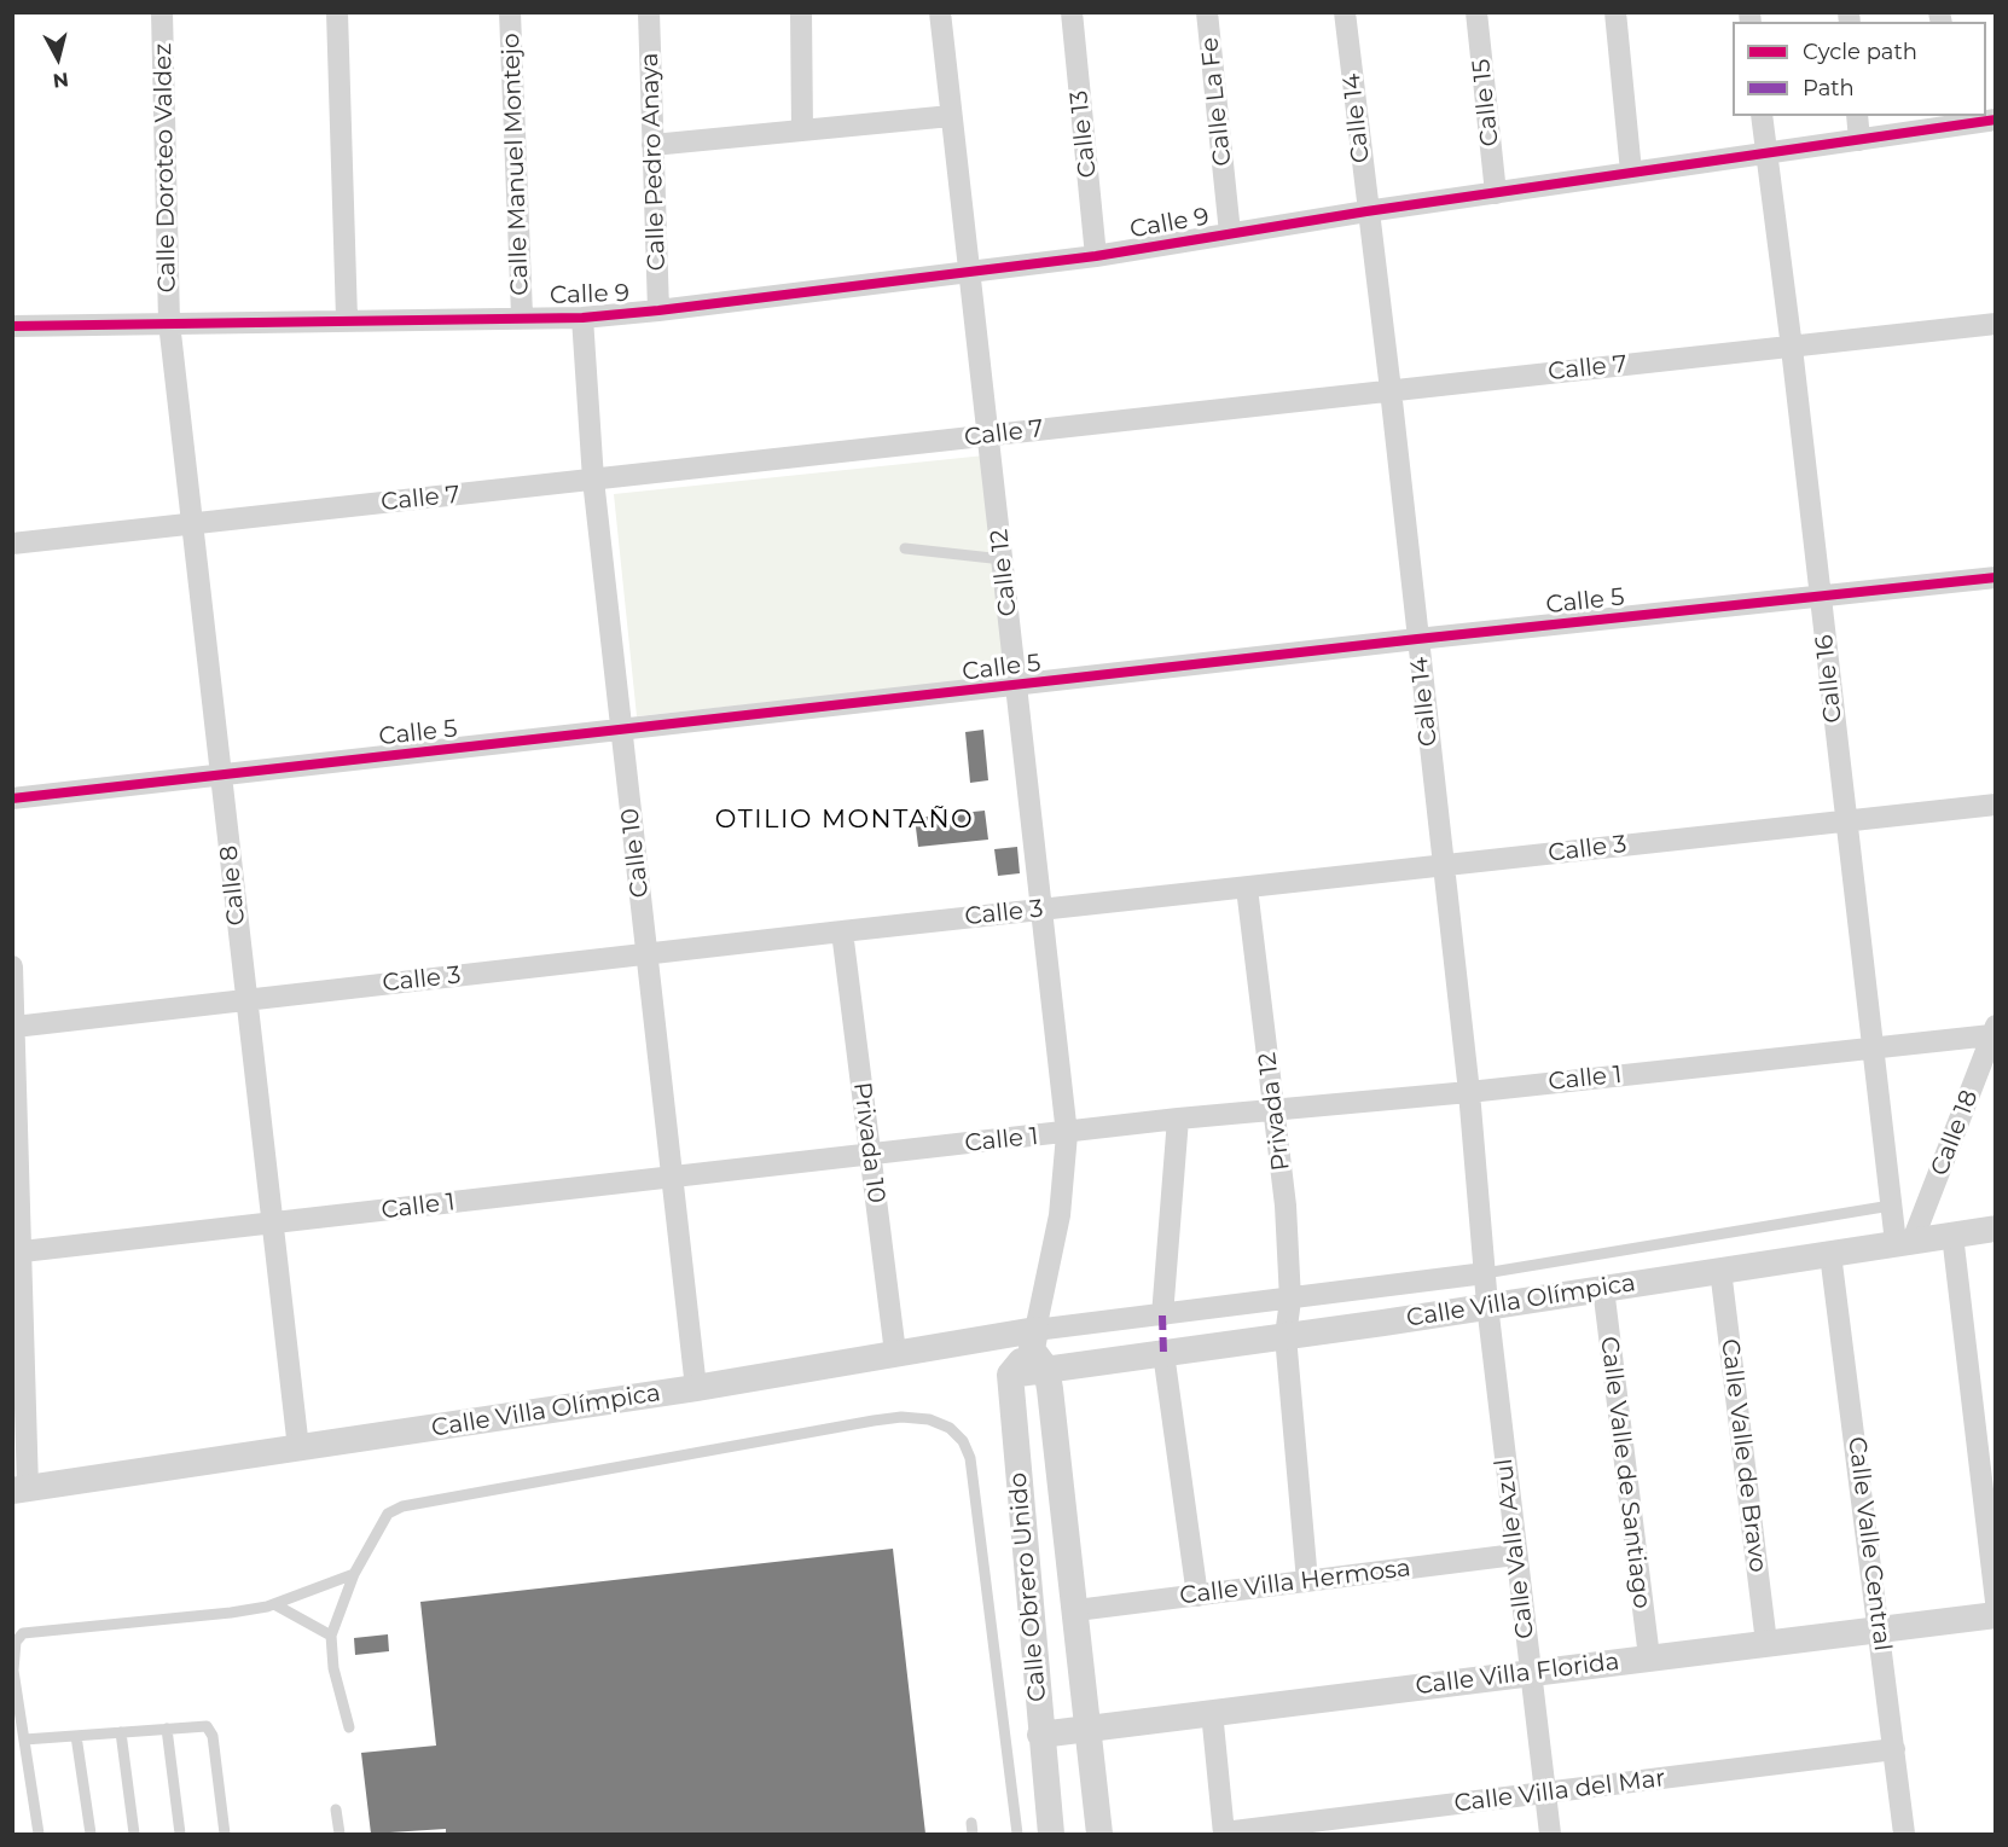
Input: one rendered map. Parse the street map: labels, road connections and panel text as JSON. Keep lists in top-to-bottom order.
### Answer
{
  "streets": {
    "street": [
      "Calle La Fe",
      "Calle 15",
      "Calle 14",
      "Calle 13",
      "Calle Pedro Anaya",
      "Calle Manuel Montejo",
      "Calle Doroteo Valdez",
      "Calle 9",
      "Calle 7",
      "Calle 12",
      "Calle 5",
      "Calle 16",
      "Calle 3",
      "Calle 10",
      "Calle 8",
      "Calle 1",
      "Privada 12",
      "Calle 18",
      "Privada 10",
      "Calle Villa Olímpica",
      "Calle Valle de Bravo",
      "Calle Valle de Santiago",
      "Calle Valle Central",
      "Calle Valle Azul",
      "Calle Villa Hermosa",
      "Calle Obrero Unido",
      "Calle Villa Florida",
      "Calle Villa del Mar"
    ]
  },
  "crossings": [
    ["Calle La Fe", "Calle 9"],
    ["Calle 15", "Calle 9"],
    ["Calle 14", "Calle 9"],
    ["Calle 14", "Calle 7"],
    ["Calle 14", "Calle 5"],
    ["Calle 14", "Calle 3"],
    ["Calle 14", "Calle 1"],
    ["Calle 14", "Calle Villa Olímpica"],
    ["Calle 14", "Calle Valle Azul"],
    ["Calle 13", "Calle 9"],
    ["Calle Pedro Anaya", "Calle 9"],
    ["Calle Manuel Montejo", "Calle 9"],
    ["Calle Doroteo Valdez", "Calle 9"],
    ["Calle Doroteo Valdez", "Calle 8"],
    ["Calle 9", "Calle 12"],
    ["Calle 9", "Calle 16"],
    ["Calle 9", "Calle 10"],
    ["Calle 9", "Calle 8"],
    ["Calle 7", "Calle 12"],
    ["Calle 7", "Calle 16"],
    ["Calle 7", "Calle 10"],
    ["Calle 7", "Calle 8"],
    ["Calle 12", "Calle 5"],
    ["Calle 12", "Calle 3"],
    ["Calle 12", "Calle 1"],
    ["Calle 12", "Calle Obrero Unido"],
    ["Calle 5", "Calle 16"],
    ["Calle 5", "Calle 10"],
    ["Calle 5", "Calle 8"],
    ["Calle 16", "Calle 3"],
    ["Calle 16", "Calle 1"],
    ["Calle 16", "Calle 18"],
    ["Calle 16", "Calle Villa Olímpica"],
    ["Calle 3", "Calle 10"],
    ["Calle 3", "Calle 8"],
    ["Calle 3", "Privada 12"],
    ["Calle 3", "Privada 10"],
    ["Calle 10", "Calle 1"],
    ["Calle 10", "Calle Villa Olímpica"],
    ["Calle 8", "Calle 1"],
    ["Calle 8", "Calle Villa Olímpica"],
    ["Calle 1", "Privada 12"],
    ["Calle 1", "Calle 18"],
    ["Calle 1", "Privada 10"],
    ["Calle 1", "Calle Obrero Unido"],
    ["Privada 12", "Calle Villa Olímpica"],
    ["Privada 12", "Calle Villa Hermosa"],
    ["Calle 18", "Calle Villa Olímpica"],
    ["Privada 10", "Calle Villa Olímpica"],
    ["Calle Villa Olímpica", "Calle Valle de Bravo"],
    ["Calle Villa Olímpica", "Calle Valle de Santiago"],
    ["Calle Villa Olímpica", "Calle Valle Central"],
    ["Calle Villa Olímpica", "Calle Valle Azul"],
    ["Calle Villa Olímpica", "Calle Obrero Unido"],
    ["Calle Valle de Bravo", "Calle Villa Florida"],
    ["Calle Valle de Santiago", "Calle Villa Florida"],
    ["Calle Valle Central", "Calle Villa Florida"],
    ["Calle Valle Central", "Calle Villa del Mar"],
    ["Calle Valle Azul", "Calle Villa Hermosa"],
    ["Calle Valle Azul", "Calle Villa Florida"],
    ["Calle Valle Azul", "Calle Villa del Mar"],
    ["Calle Villa Hermosa", "Calle Obrero Unido"],
    ["Calle Obrero Unido", "Calle Villa Florida"]
  ],
  "districts": ["OTILIO MONTAÑO"],
  "legend": ["Cycle path", "Path"],
  "north": "bottom"
}
